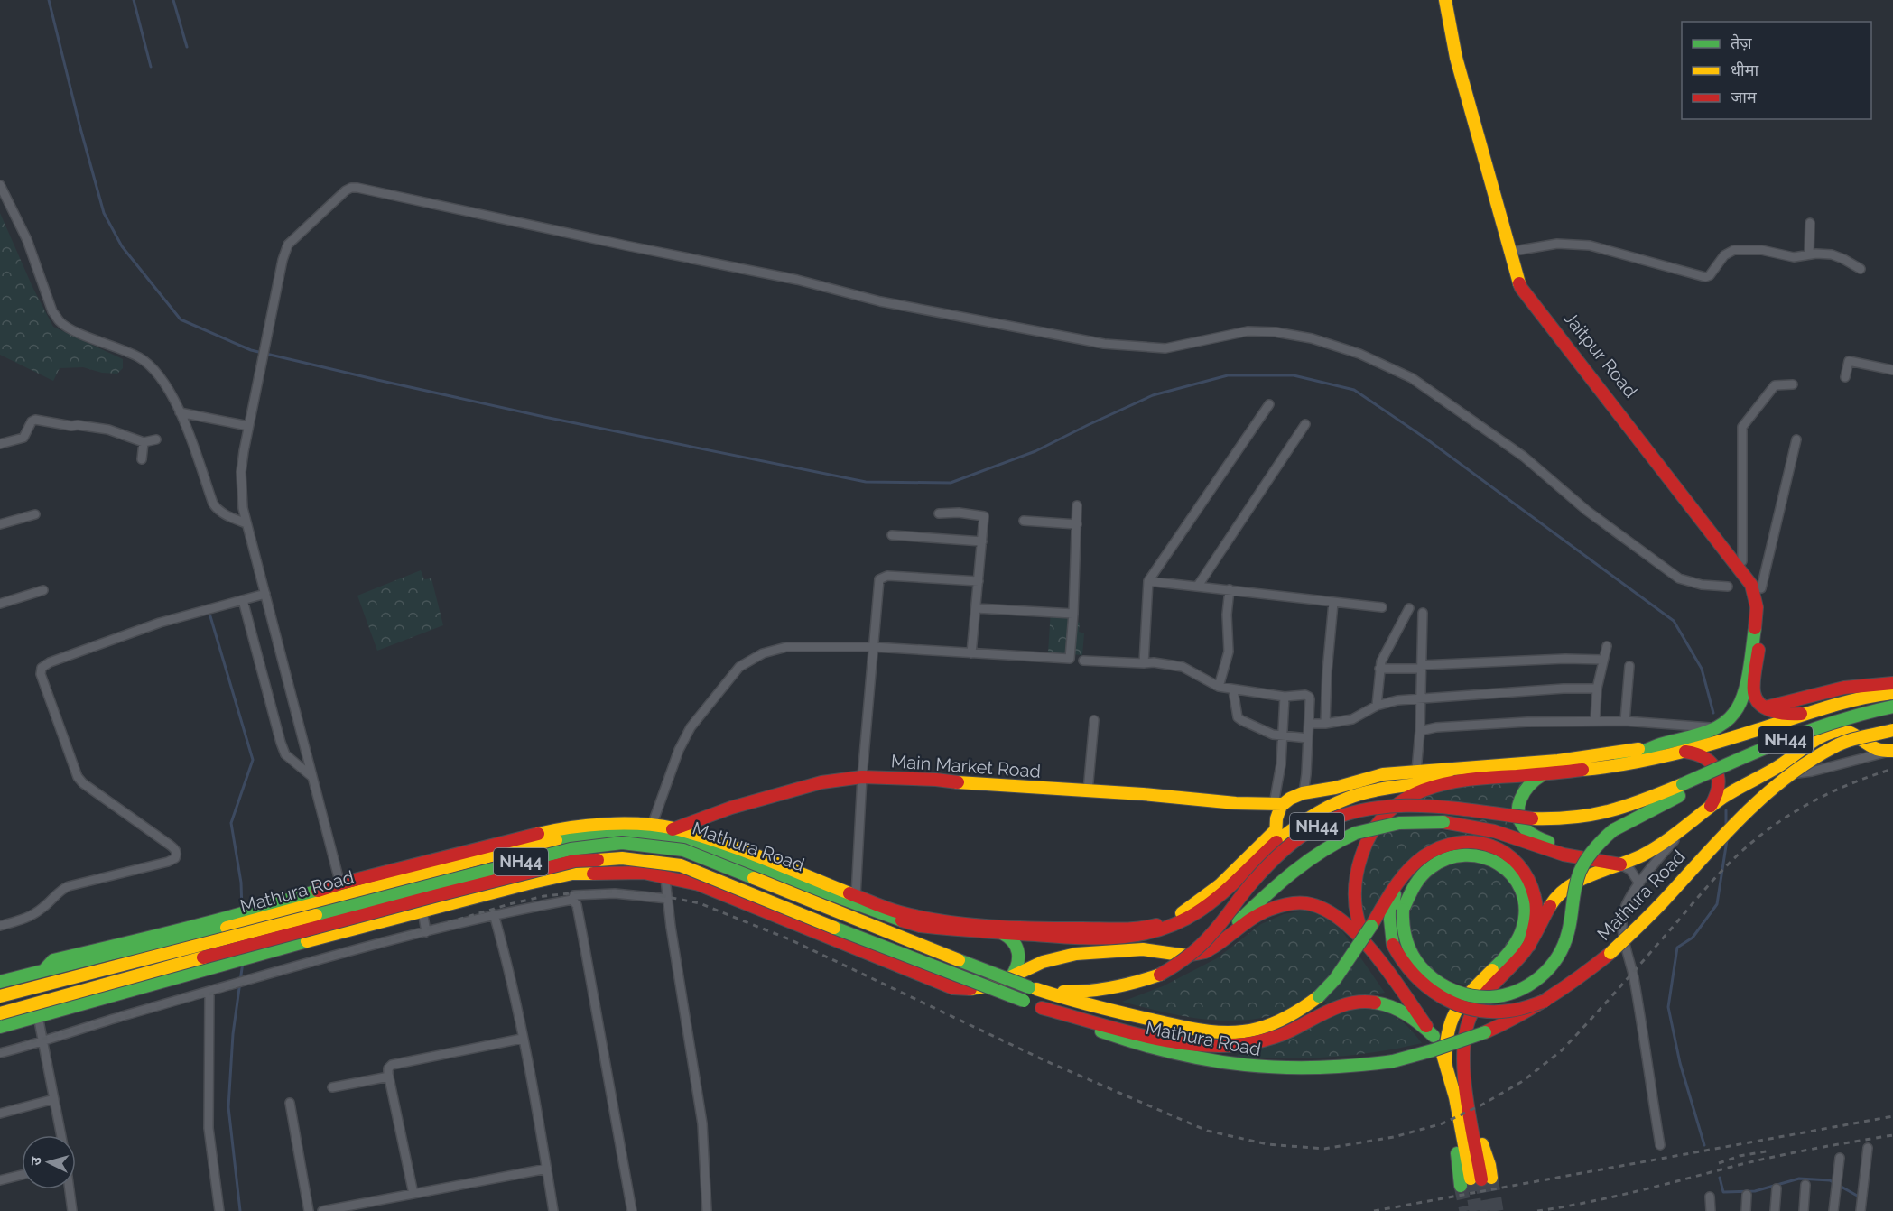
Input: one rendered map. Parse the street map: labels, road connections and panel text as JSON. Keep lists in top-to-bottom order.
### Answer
{
  "streets": {
    "main road": [
      "Jaitpur Road",
      "NH44",
      "Main Market Road",
      "Mathura Road"
    ]
  },
  "crossings": [
    ["Main Market Road", "Mathura Road"]
  ],
  "legend": ["तेज़", "धीमा", "जाम"],
  "north": "left"
}
